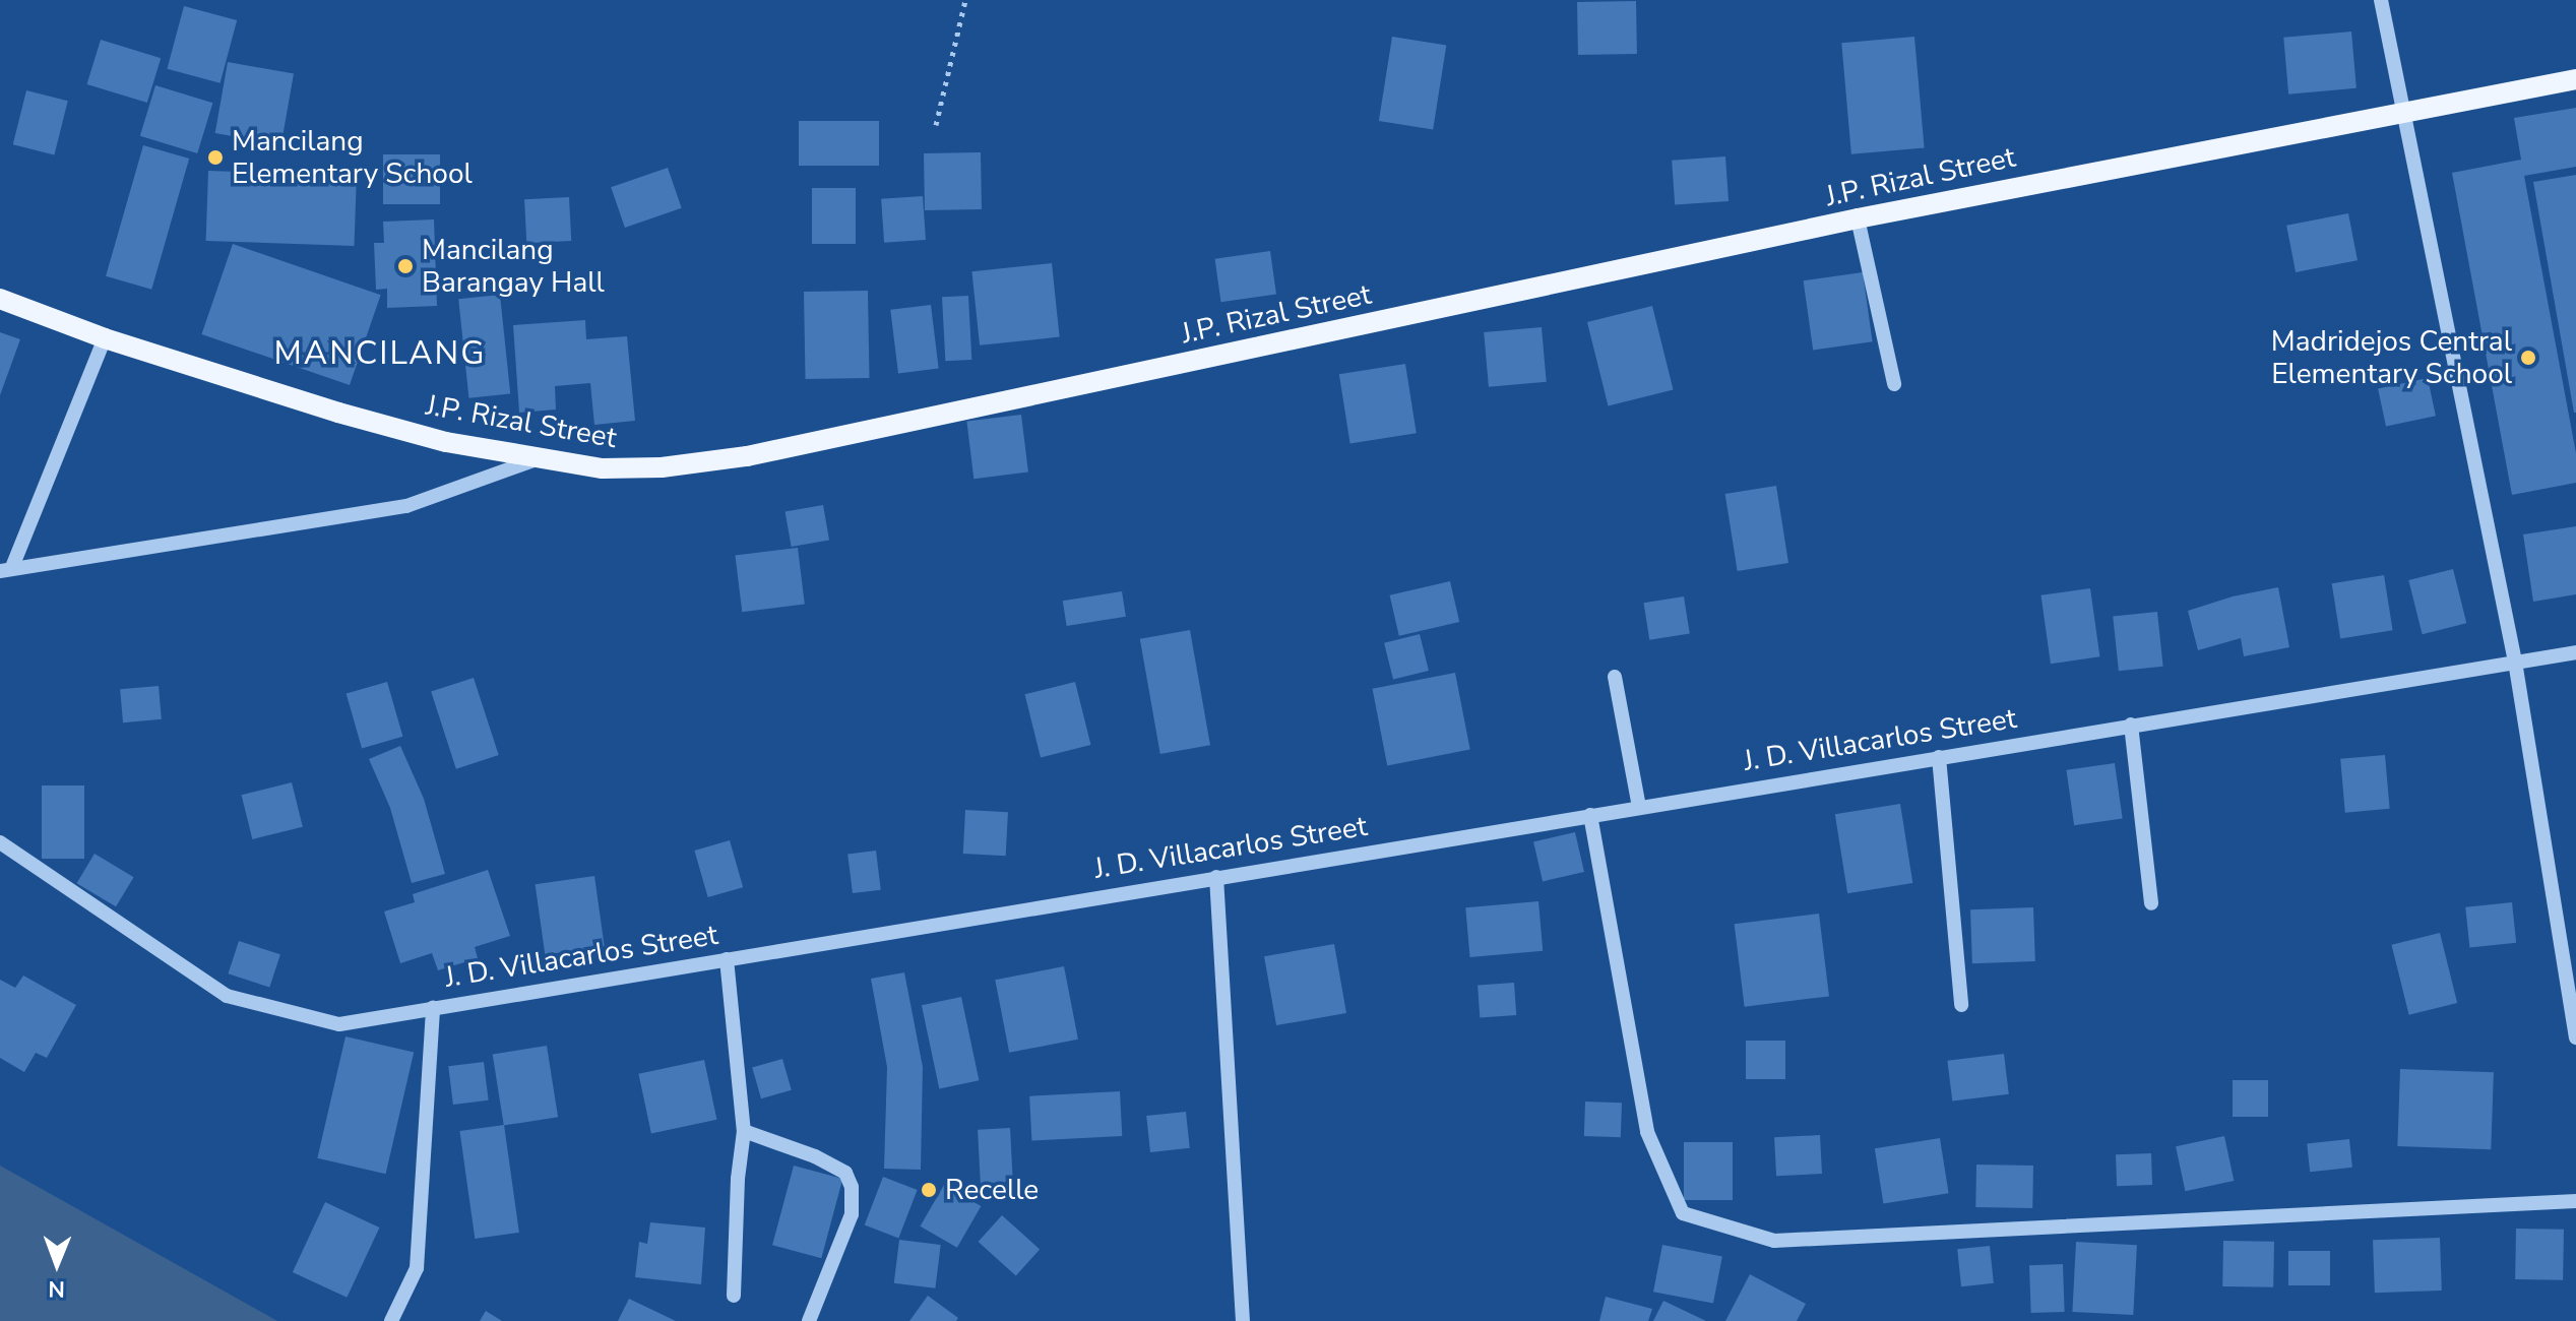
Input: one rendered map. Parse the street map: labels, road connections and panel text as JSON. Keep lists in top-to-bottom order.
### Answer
{
  "streets": {
    "main road": ["J.P. Rizal Street"],
    "street": ["J. D. Villacarlos Street"]
  },
  "districts": ["MANCILANG"],
  "places": [
    "Mancilang Elementary School",
    "Mancilang Barangay Hall",
    "Madridejos Central Elementary School",
    "Recelle"
  ],
  "north": "bottom"
}
